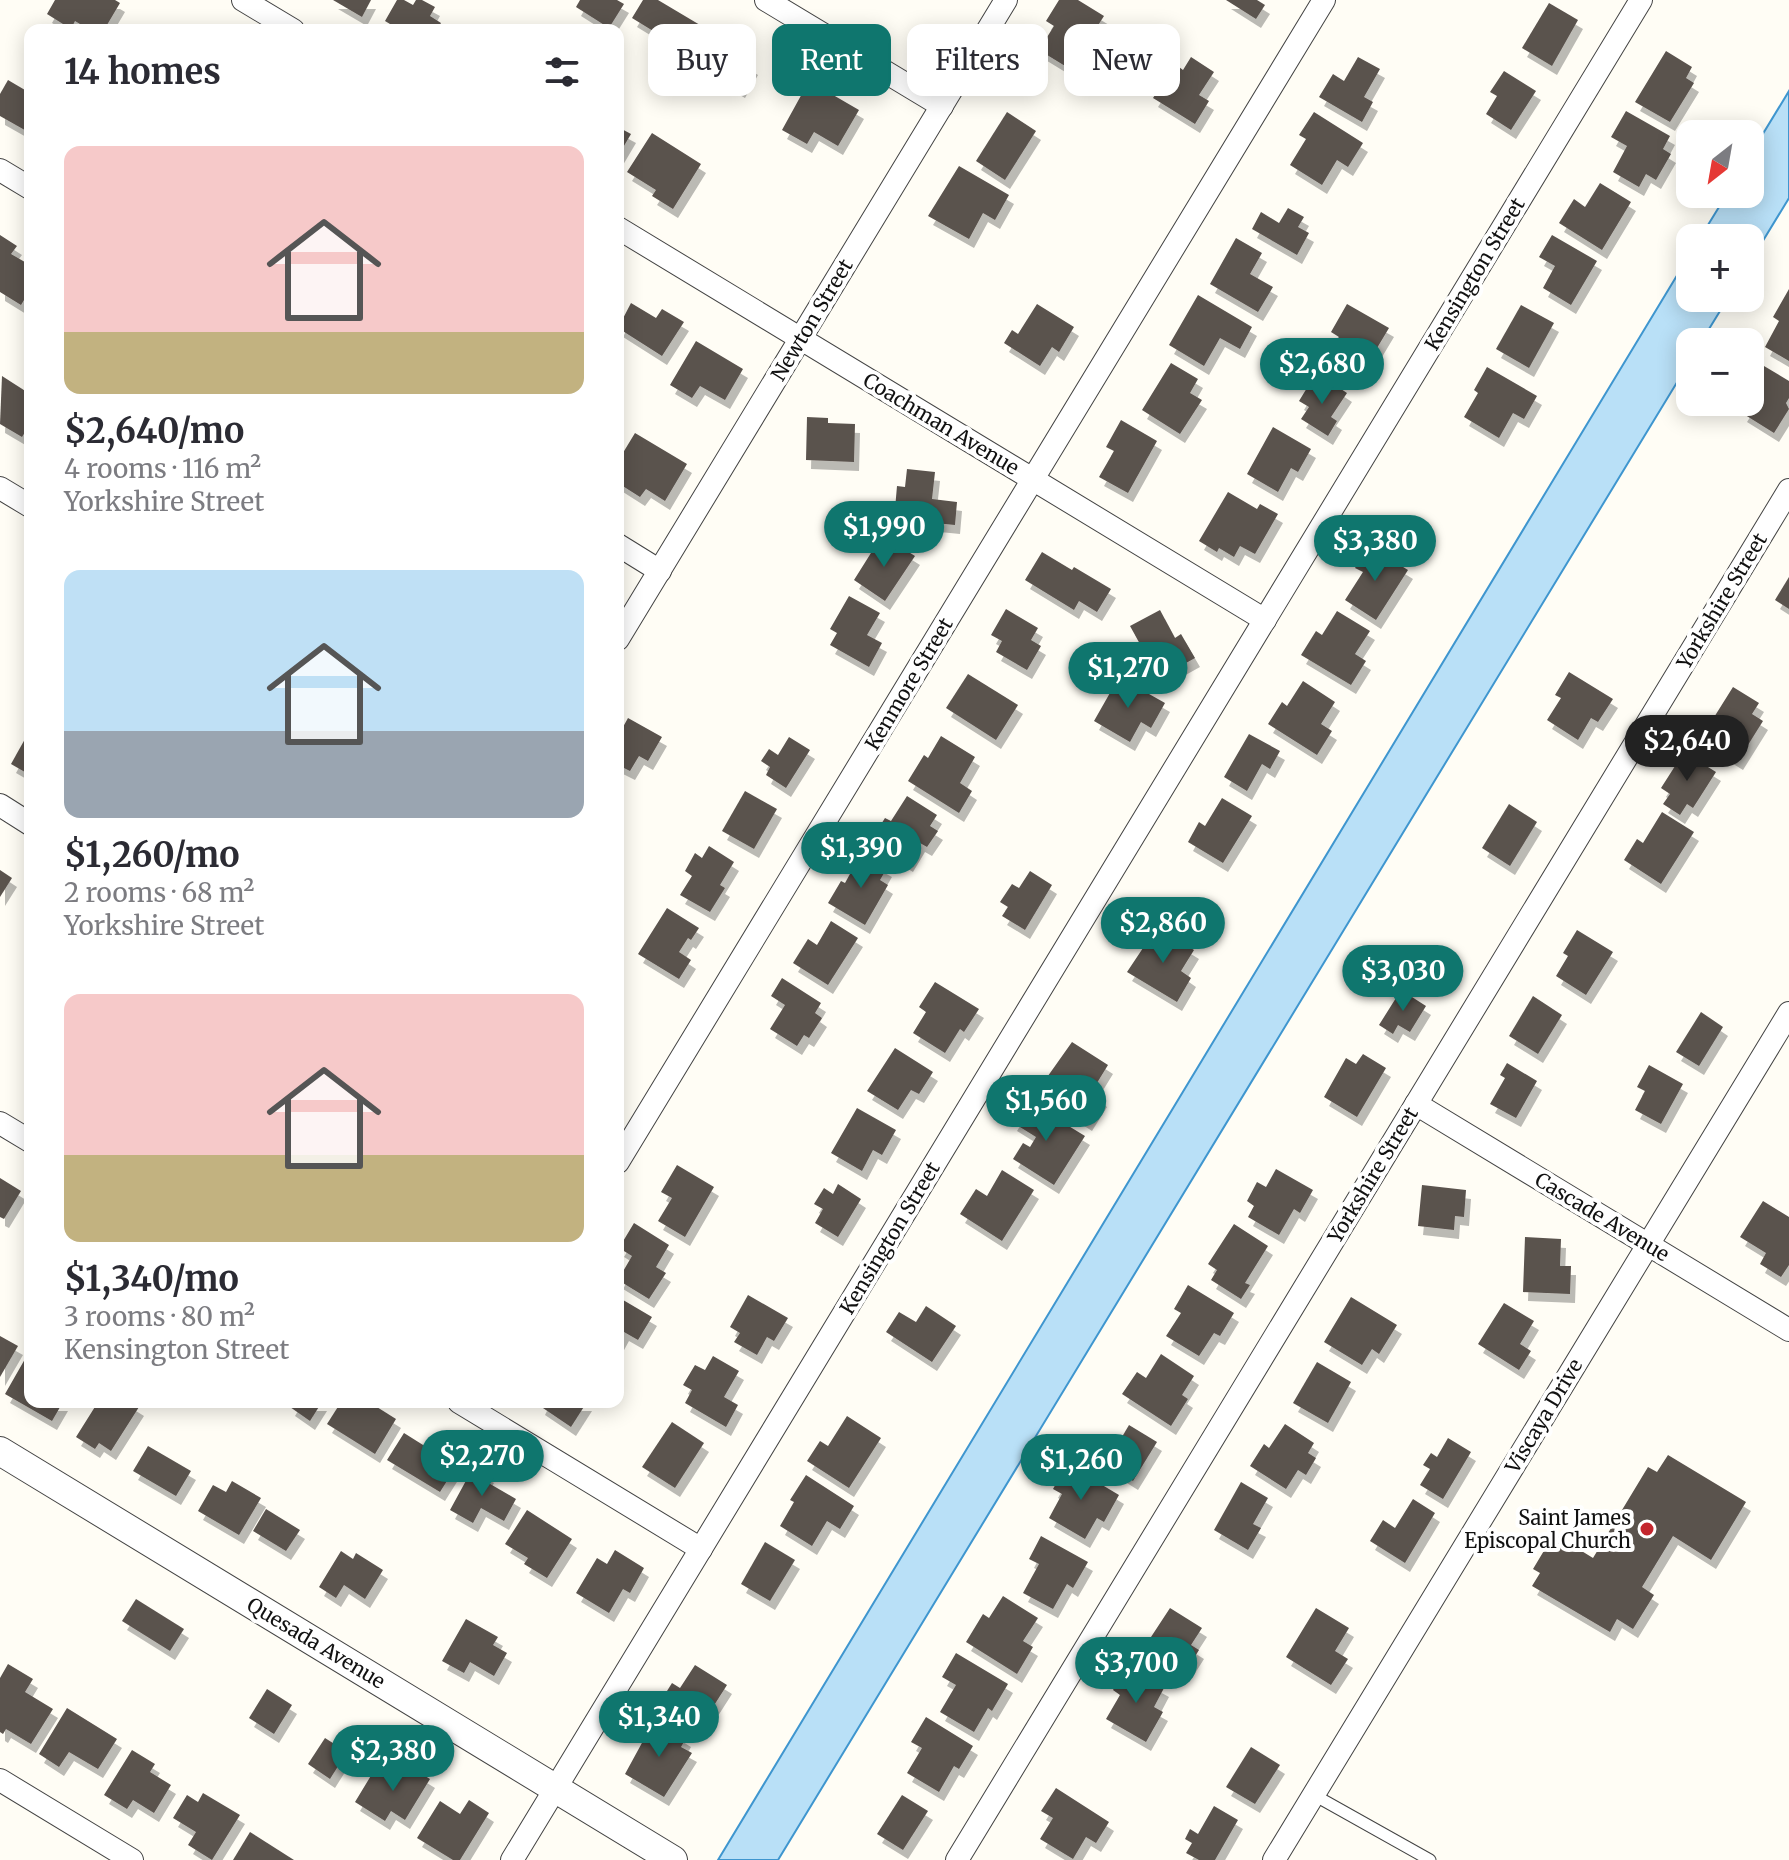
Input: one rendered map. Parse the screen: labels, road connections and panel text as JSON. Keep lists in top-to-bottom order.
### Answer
{
  "streets": {
    "street": [
      "Kensington Street",
      "Newton Street",
      "Coachman Avenue",
      "Yorkshire Street",
      "Kenmore Street",
      "Cascade Avenue",
      "Viscaya Drive",
      "Quesada Avenue"
    ]
  },
  "crossings": [
    ["Kensington Street", "Coachman Avenue"],
    ["Kensington Street", "Quesada Avenue"],
    ["Newton Street", "Coachman Avenue"],
    ["Coachman Avenue", "Kenmore Street"],
    ["Yorkshire Street", "Cascade Avenue"],
    ["Cascade Avenue", "Viscaya Drive"]
  ],
  "places": ["Saint James Episcopal Church"],
  "north": "bottom left",
  "page": {
    "chip": [
      "Buy",
      "Rent",
      "Filters",
      "New"
    ],
    "heading": "14 homes",
    "map_buttons": ["+", "−"],
    "list": [
      {
        "name": "$2,640/mo",
        "note": "4 rooms · 116 m² · Yorkshire Street"
      },
      {
        "name": "$1,260/mo",
        "note": "2 rooms · 68 m² · Yorkshire Street"
      },
      {
        "name": "$1,340/mo",
        "note": "3 rooms · 80 m² · Kensington Street"
      }
    ],
    "price": [
      "$2,680",
      "$1,990",
      "$3,380",
      "$1,270",
      "$2,640",
      "$1,390",
      "$2,860",
      "$3,030",
      "$1,560",
      "$2,270",
      "$1,260",
      "$3,700",
      "$1,340",
      "$2,380"
    ]
  }
}
